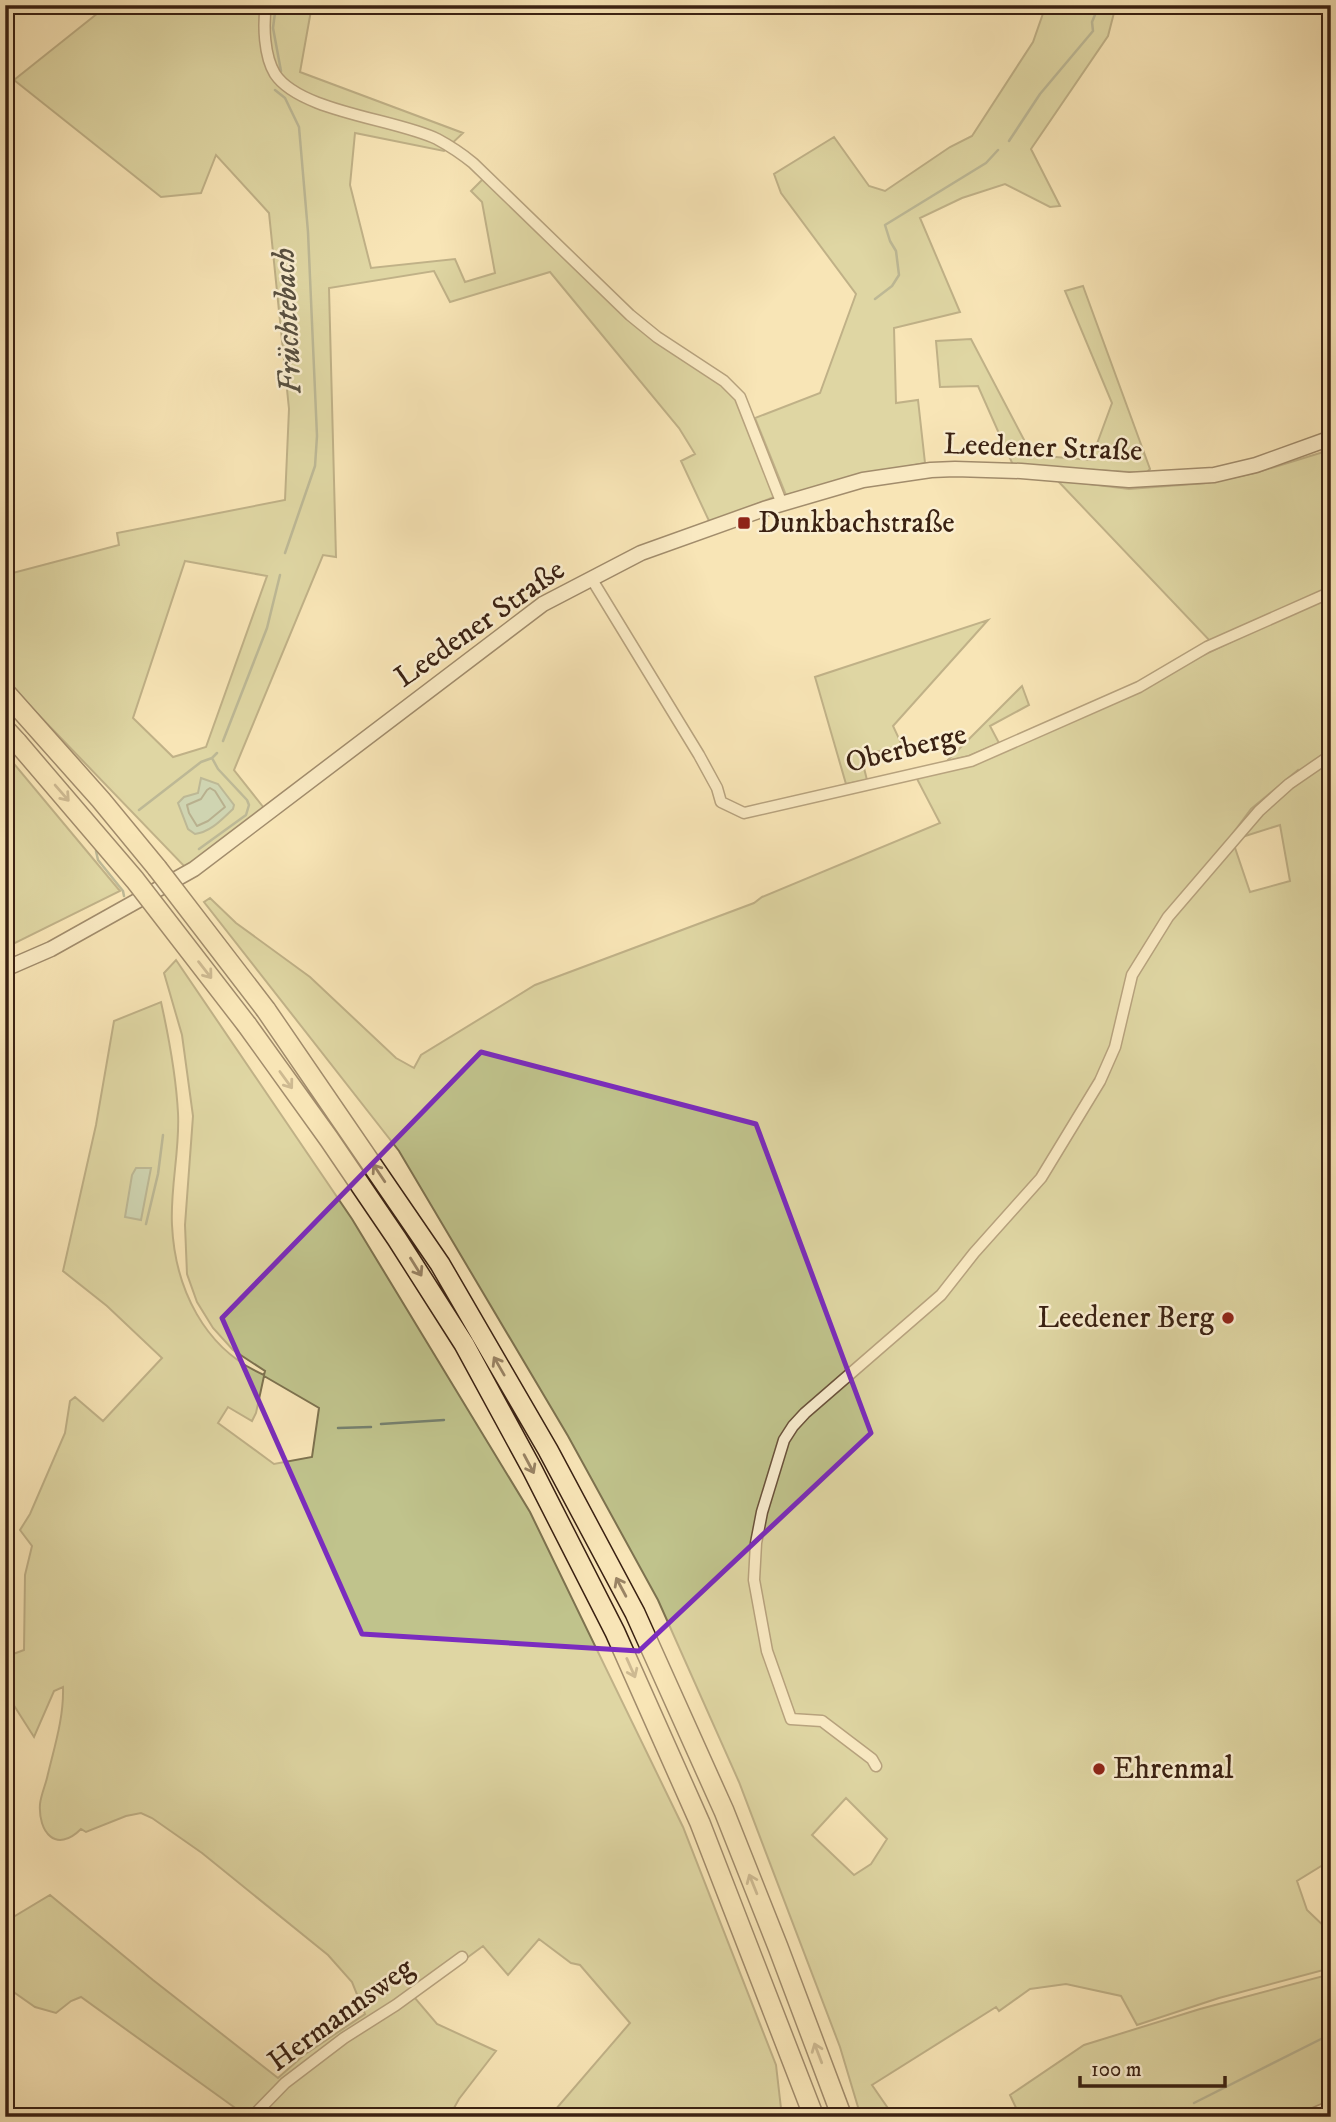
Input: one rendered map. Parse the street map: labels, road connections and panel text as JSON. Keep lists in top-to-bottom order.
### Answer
{
  "streets": {
    "street": ["Leedener Straße", "Oberberge", "Hermannsweg"]
  },
  "crossings": [
    ["Leedener Straße", "Oberberge"]
  ],
  "water": ["Früchtebach"],
  "places": {
    "transit": ["Dunkbachstraße"],
    "other": ["Leedener Berg", "Ehrenmal"]
  },
  "scale_bar": "100 m"
}
